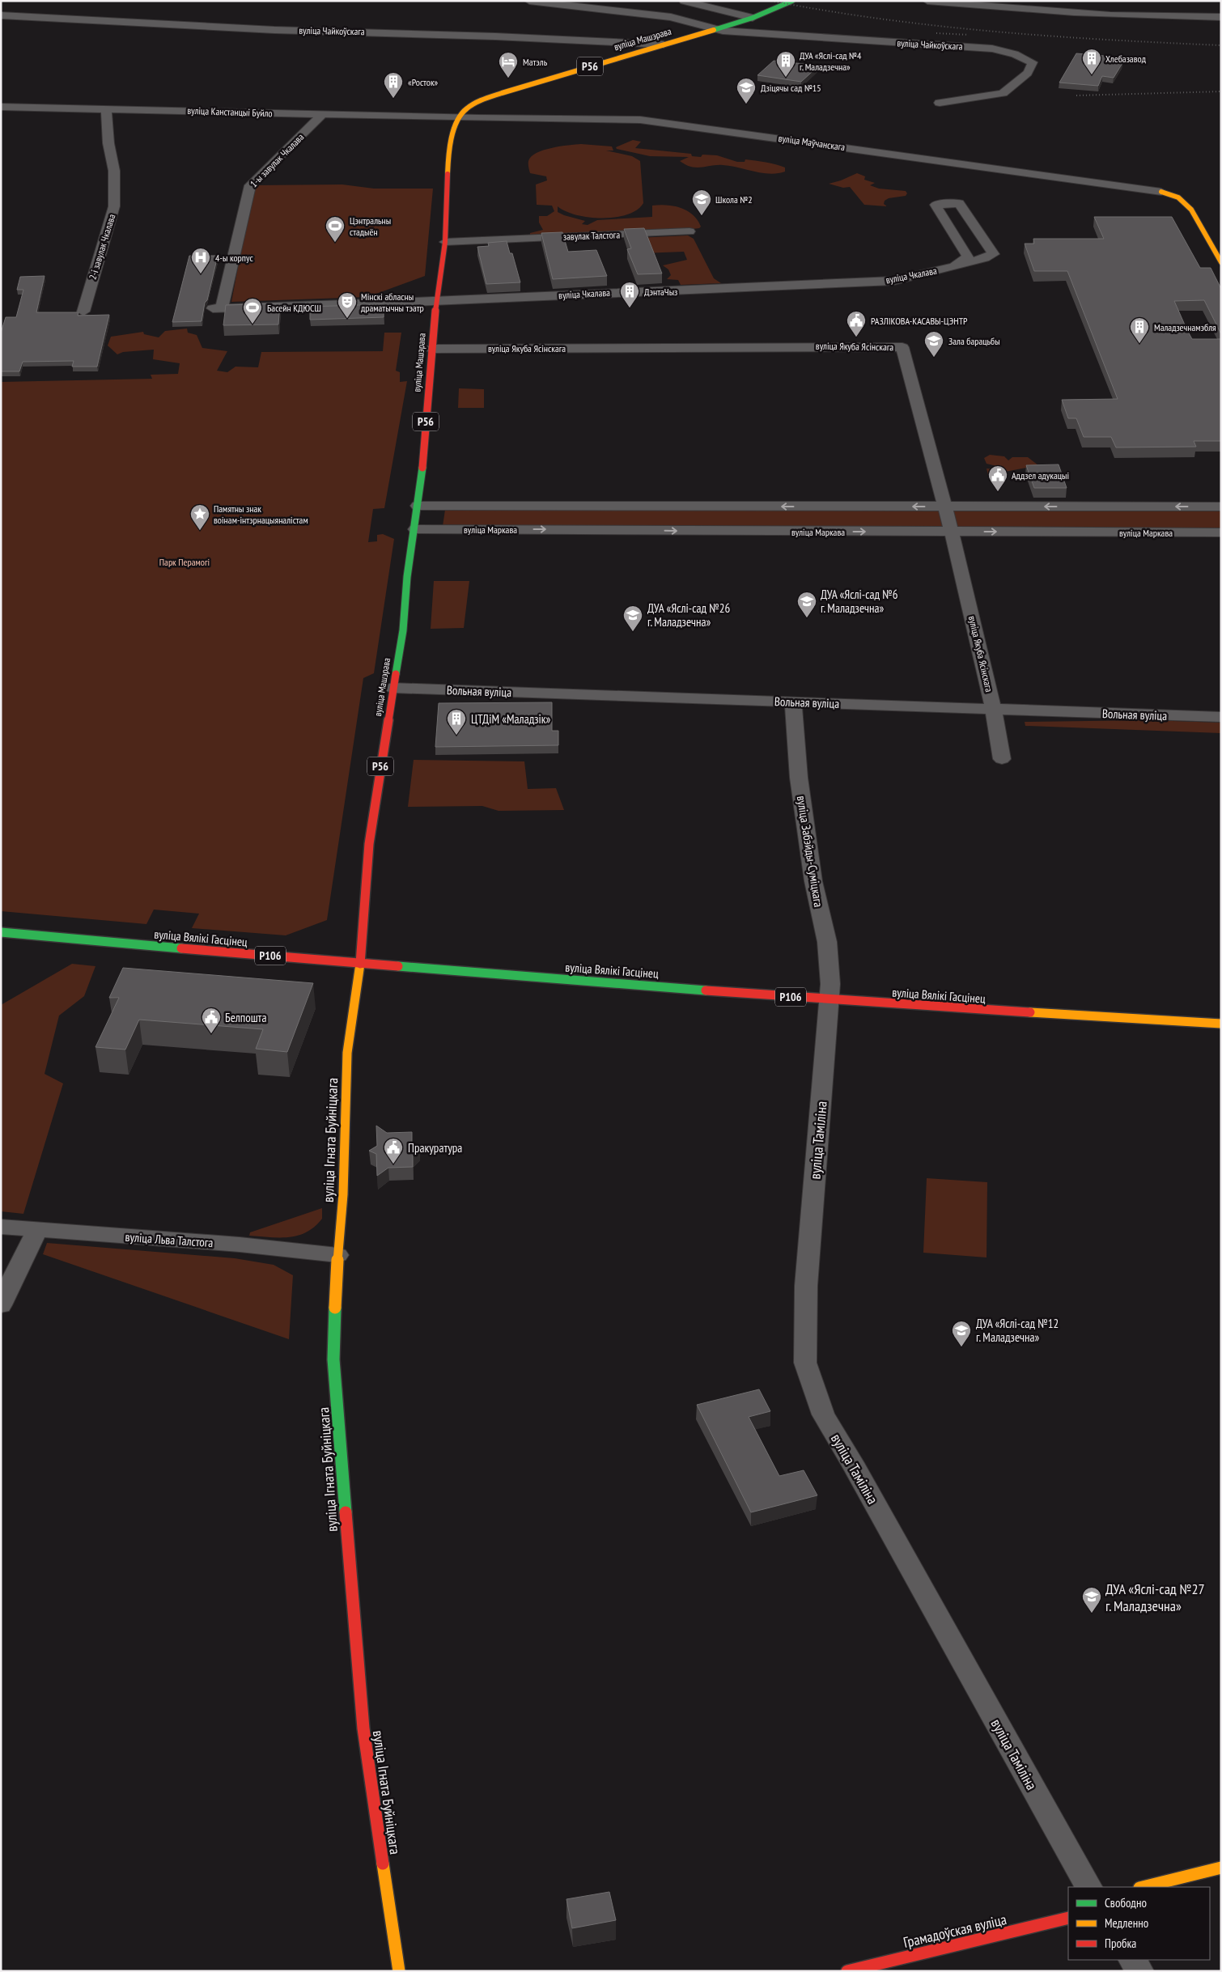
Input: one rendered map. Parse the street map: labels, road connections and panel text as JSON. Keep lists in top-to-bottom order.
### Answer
{
  "streets": {
    "main road": [
      "вуліца Машэрава",
      "Р56",
      "вуліца Вялікі Гасцінец",
      "Р106",
      "вуліца Ігната Буйніцкага",
      "Грамадоўская вуліца"
    ],
    "street": [
      "вуліца Чайкоўскага",
      "вуліца Канстанцыі Буйло",
      "вуліца Маўчанскага",
      "1-ы завулак Чкалава",
      "завулак Талстога",
      "2-і завулак Чкалава",
      "вуліца Чкалава",
      "вуліца Якуба Ясінскага",
      "вуліца Маркава",
      "Вольная вуліца",
      "вуліца Забэйды-Суміцкага",
      "вуліца Таміліна",
      "вуліца Льва Талстога"
    ]
  },
  "crossings": [
    ["вуліца Чайкоўскага", "вуліца Машэрава"],
    ["вуліца Машэрава", "вуліца Канстанцыі Буйло"],
    ["вуліца Машэрава", "вуліца Маўчанскага"],
    ["вуліца Машэрава", "завулак Талстога"],
    ["вуліца Машэрава", "вуліца Чкалава"],
    ["вуліца Машэрава", "вуліца Якуба Ясінскага"],
    ["вуліца Машэрава", "вуліца Маркава"],
    ["вуліца Машэрава", "Вольная вуліца"],
    ["вуліца Машэрава", "вуліца Вялікі Гасцінец"],
    ["вуліца Машэрава", "вуліца Ігната Буйніцкага"],
    ["вуліца Канстанцыі Буйло", "вуліца Маўчанскага"],
    ["вуліца Канстанцыі Буйло", "1-ы завулак Чкалава"],
    ["вуліца Канстанцыі Буйло", "2-і завулак Чкалава"],
    ["1-ы завулак Чкалава", "вуліца Чкалава"],
    ["вуліца Якуба Ясінскага", "вуліца Маркава"],
    ["вуліца Якуба Ясінскага", "Вольная вуліца"],
    ["Вольная вуліца", "вуліца Забэйды-Суміцкага"],
    ["вуліца Забэйды-Суміцкага", "вуліца Вялікі Гасцінец"],
    ["вуліца Забэйды-Суміцкага", "вуліца Таміліна"],
    ["вуліца Вялікі Гасцінец", "вуліца Ігната Буйніцкага"],
    ["вуліца Вялікі Гасцінец", "вуліца Таміліна"],
    ["вуліца Ігната Буйніцкага", "вуліца Льва Талстога"]
  ],
  "parks": ["Парк Перамогі"],
  "places": {
    "building": [
      "Хлебазавод",
      "ДУА «Яслі-сад №4 г. Маладзечна»",
      "«Росток»",
      "ДэнтаЧыз",
      "Маладзечнамэбля",
      "ЦТДіМ «Маладзік»"
    ],
    "hotel": ["Матэль"],
    "school or university": [
      "Дзіцячы сад №15",
      "Школа №2",
      "Зала барацьбы",
      "ДУА «Яслі-сад №6 г. Маладзечна»",
      "ДУА «Яслі-сад №26 г. Маладзечна»",
      "ДУА «Яслі-сад №12 г. Маладзечна»",
      "ДУА «Яслі-сад №27 г. Маладзечна»"
    ],
    "sports": ["Цэнтральны стадыён", "Басейн КДЮСШ"],
    "hospital": ["4-ы корпус"],
    "theatre": ["Мінскі абласны драматычны тэатр"],
    "public building": [
      "РАЗЛІКОВА-КАСАВЫ-ЦЭНТР",
      "Аддзел адукацыі",
      "Белпошта",
      "Пракуратура"
    ],
    "place": ["Памятны знак воінам-інтэрнацыяналістам"]
  },
  "legend": ["Свободно", "Медленно", "Пробка"]
}
